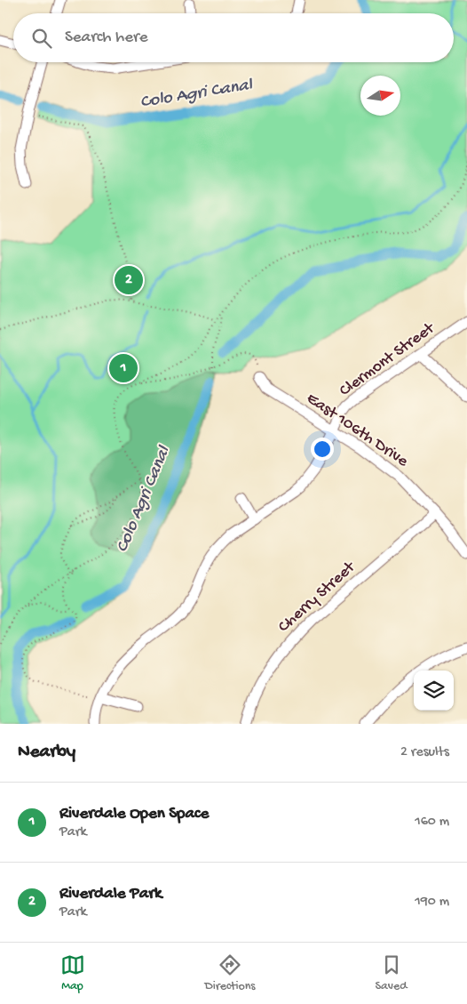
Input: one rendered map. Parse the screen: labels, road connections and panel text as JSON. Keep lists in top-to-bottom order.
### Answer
{
  "streets": {
    "street": ["Clermont Street", "East 106th Drive", "Cherry Street"]
  },
  "crossings": [
    ["Clermont Street", "East 106th Drive"],
    ["East 106th Drive", "Cherry Street"]
  ],
  "water": ["Colo Agri Canal"],
  "north": "right",
  "page": {
    "search": "Search here",
    "pins": ["2", "1"],
    "heading": ["Nearby", "2 results"],
    "list": [
      {
        "mark": "1",
        "name": "Riverdale Open Space",
        "note": "Park",
        "value": "160 m"
      },
      {
        "mark": "2",
        "name": "Riverdale Park",
        "note": "Park",
        "value": "190 m"
      }
    ],
    "nav": ["Map", "Directions", "Saved"]
  }
}
